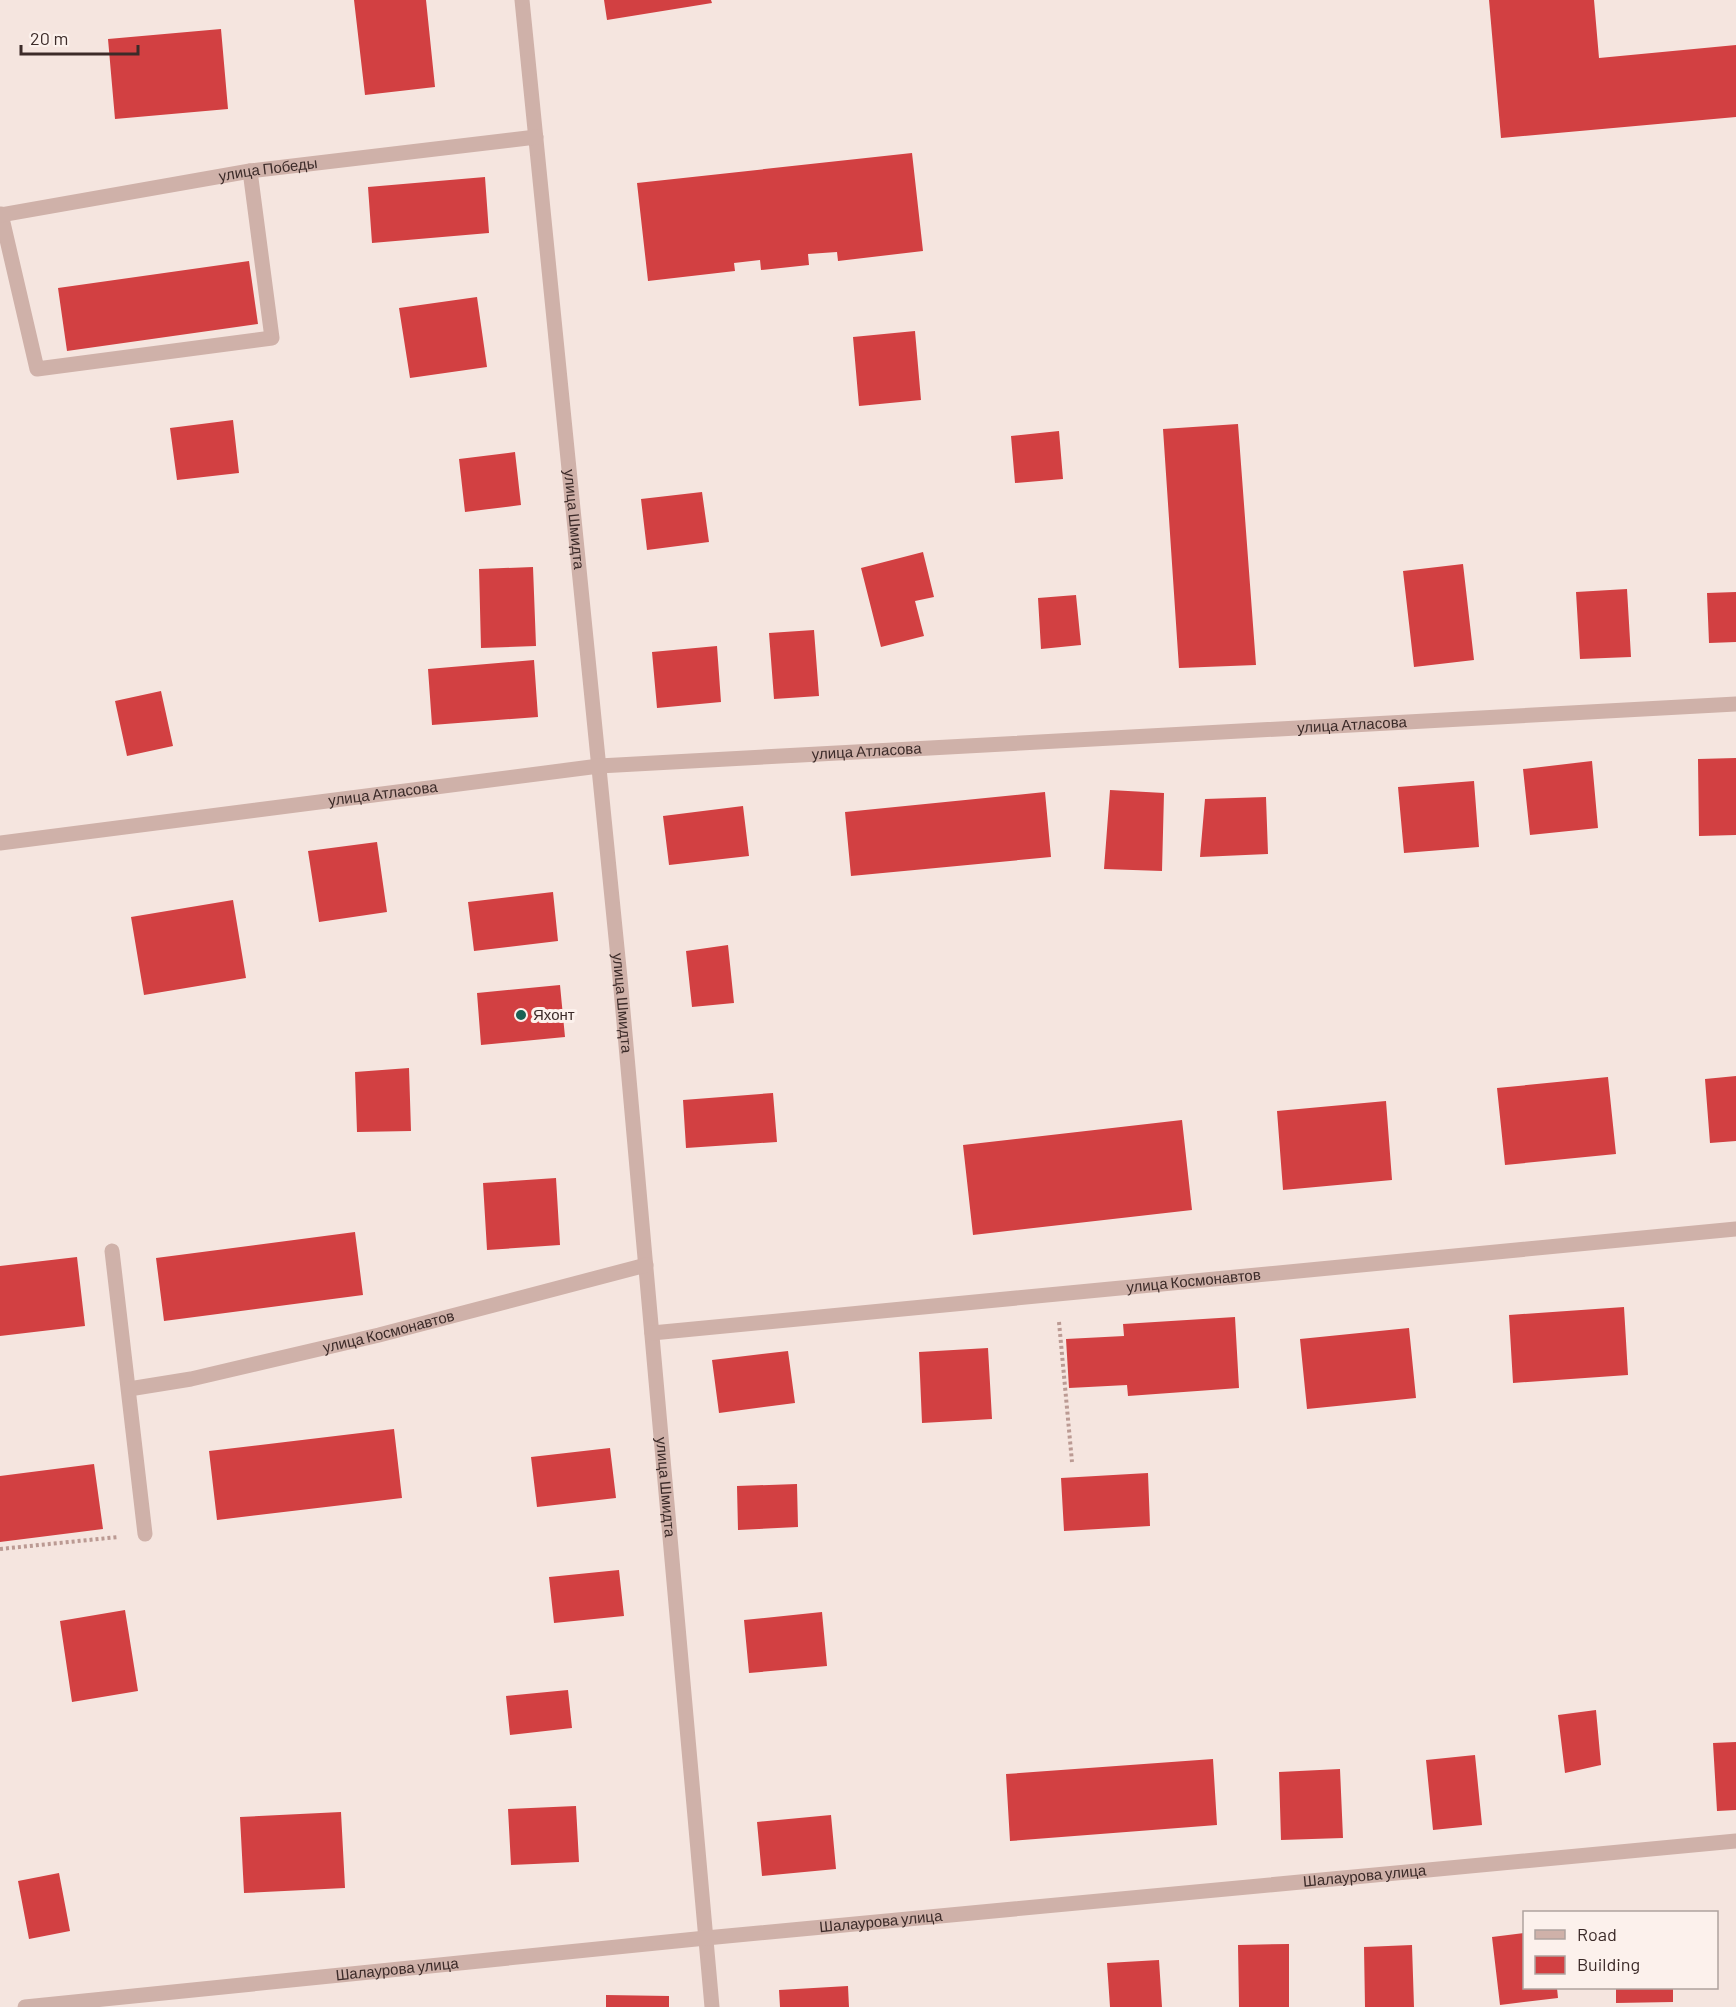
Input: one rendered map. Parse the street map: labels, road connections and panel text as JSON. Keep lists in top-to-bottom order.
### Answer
{
  "streets": {
    "street": [
      "улица Победы",
      "улица Шмидта",
      "улица Атласова",
      "улица Космонавтов",
      "Шалаурова улица"
    ]
  },
  "crossings": [
    ["улица Победы", "улица Шмидта"],
    ["улица Шмидта", "улица Атласова"],
    ["улица Шмидта", "улица Космонавтов"],
    ["улица Шмидта", "Шалаурова улица"]
  ],
  "places": ["Яхонт"],
  "legend": ["Road", "Building"],
  "scale_bar": "20 m"
}
